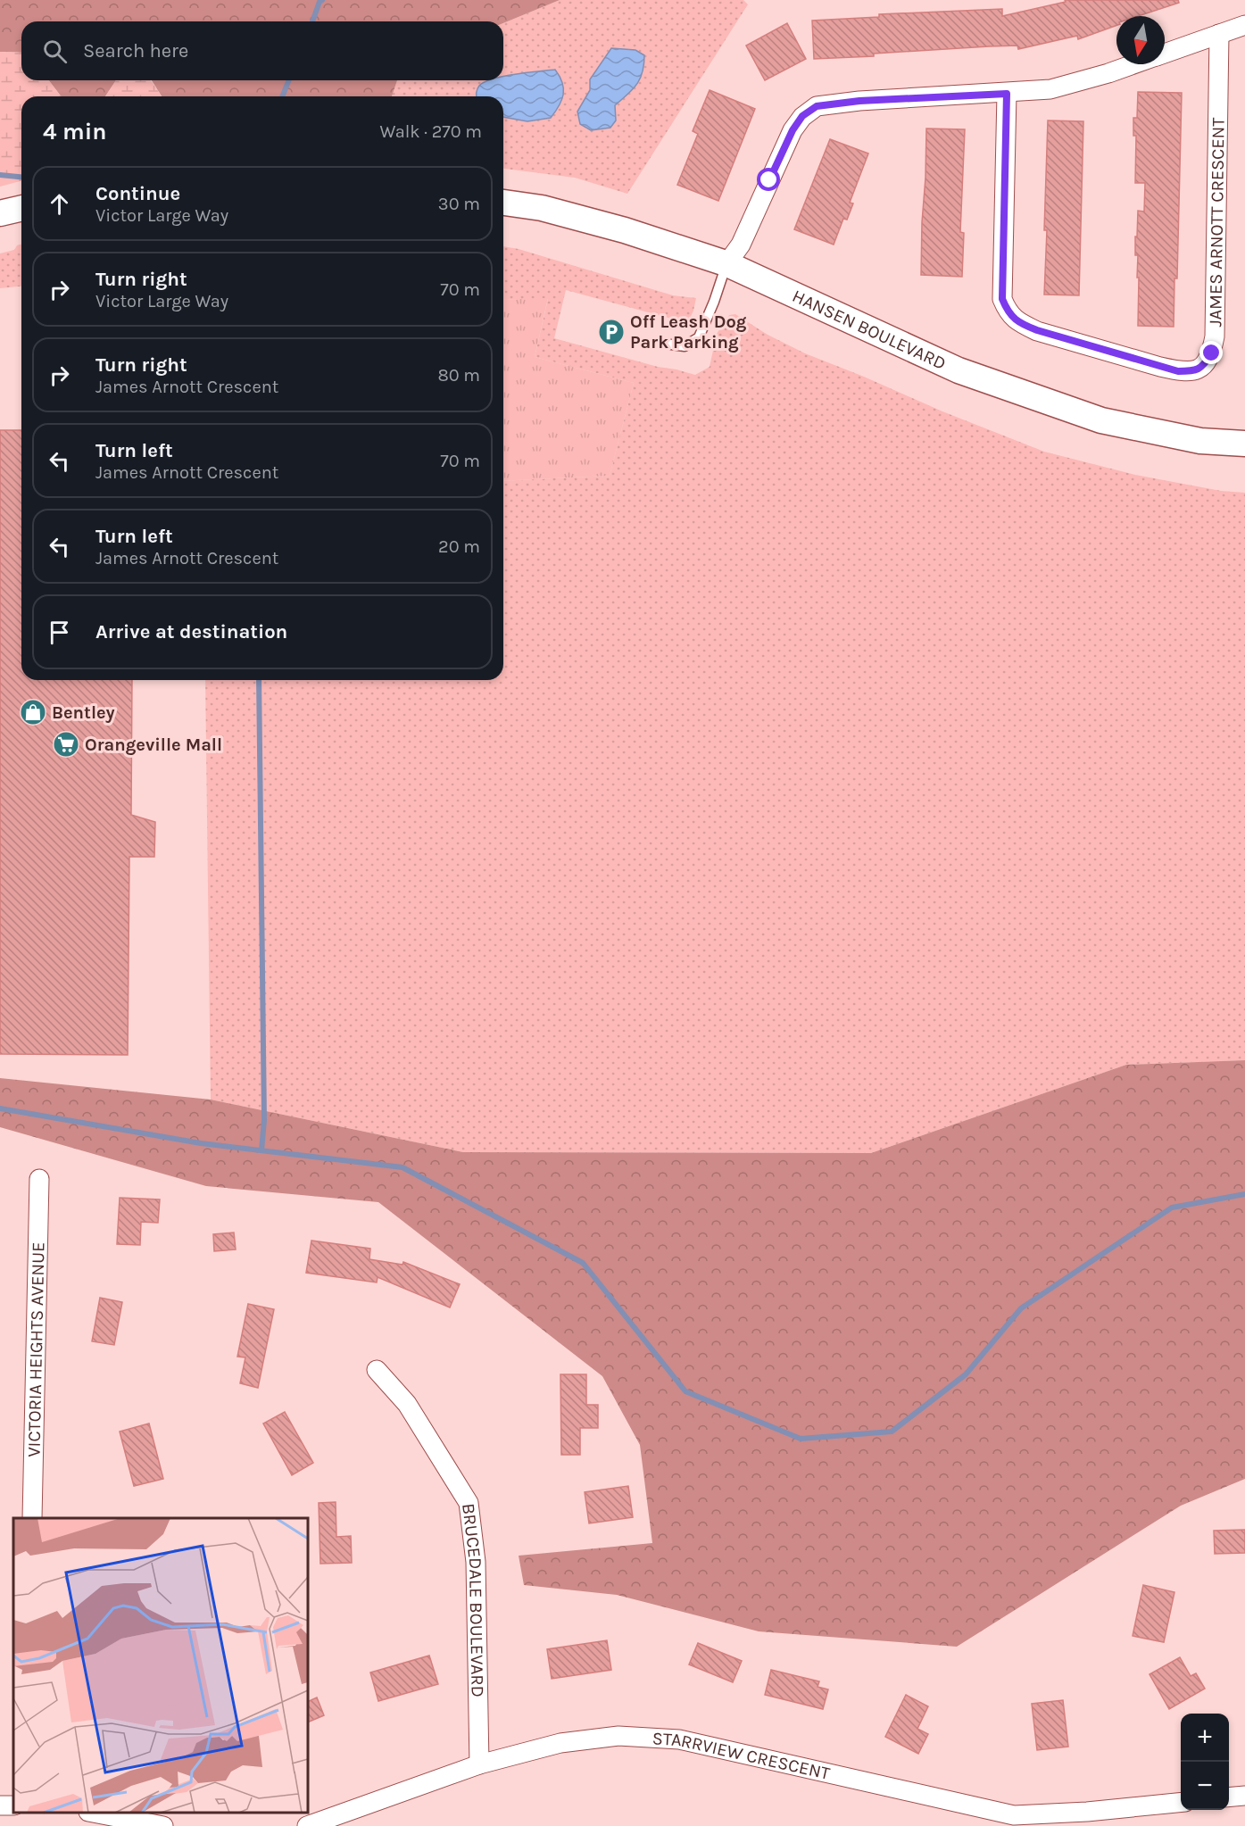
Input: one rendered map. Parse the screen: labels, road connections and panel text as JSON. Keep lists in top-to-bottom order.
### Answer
{
  "streets": {
    "street": [
      "JAMES ARNOTT CRESCENT",
      "HANSEN BOULEVARD",
      "VICTORIA HEIGHTS AVENUE",
      "BRUCEDALE BOULEVARD",
      "STARRVIEW CRESCENT"
    ]
  },
  "crossings": [
    ["BRUCEDALE BOULEVARD", "STARRVIEW CRESCENT"]
  ],
  "places": {
    "parking": ["Off Leash Dog Park Parking"],
    "shop": ["Bentley"],
    "supermarket": ["Orangeville Mall"]
  },
  "north": "bottom",
  "page": {
    "search": "Search here",
    "heading": ["4 min", "Walk · 270 m"],
    "list": [
      ["Continue", "Victor Large Way", "30 m"],
      ["Turn right", "Victor Large Way", "70 m"],
      ["Turn right", "James Arnott Crescent", "80 m"],
      ["Turn left", "James Arnott Crescent", "70 m"],
      ["Turn left", "James Arnott Crescent", "20 m"],
      "Arrive at destination"
    ],
    "map_buttons": ["+", "−"]
  }
}
